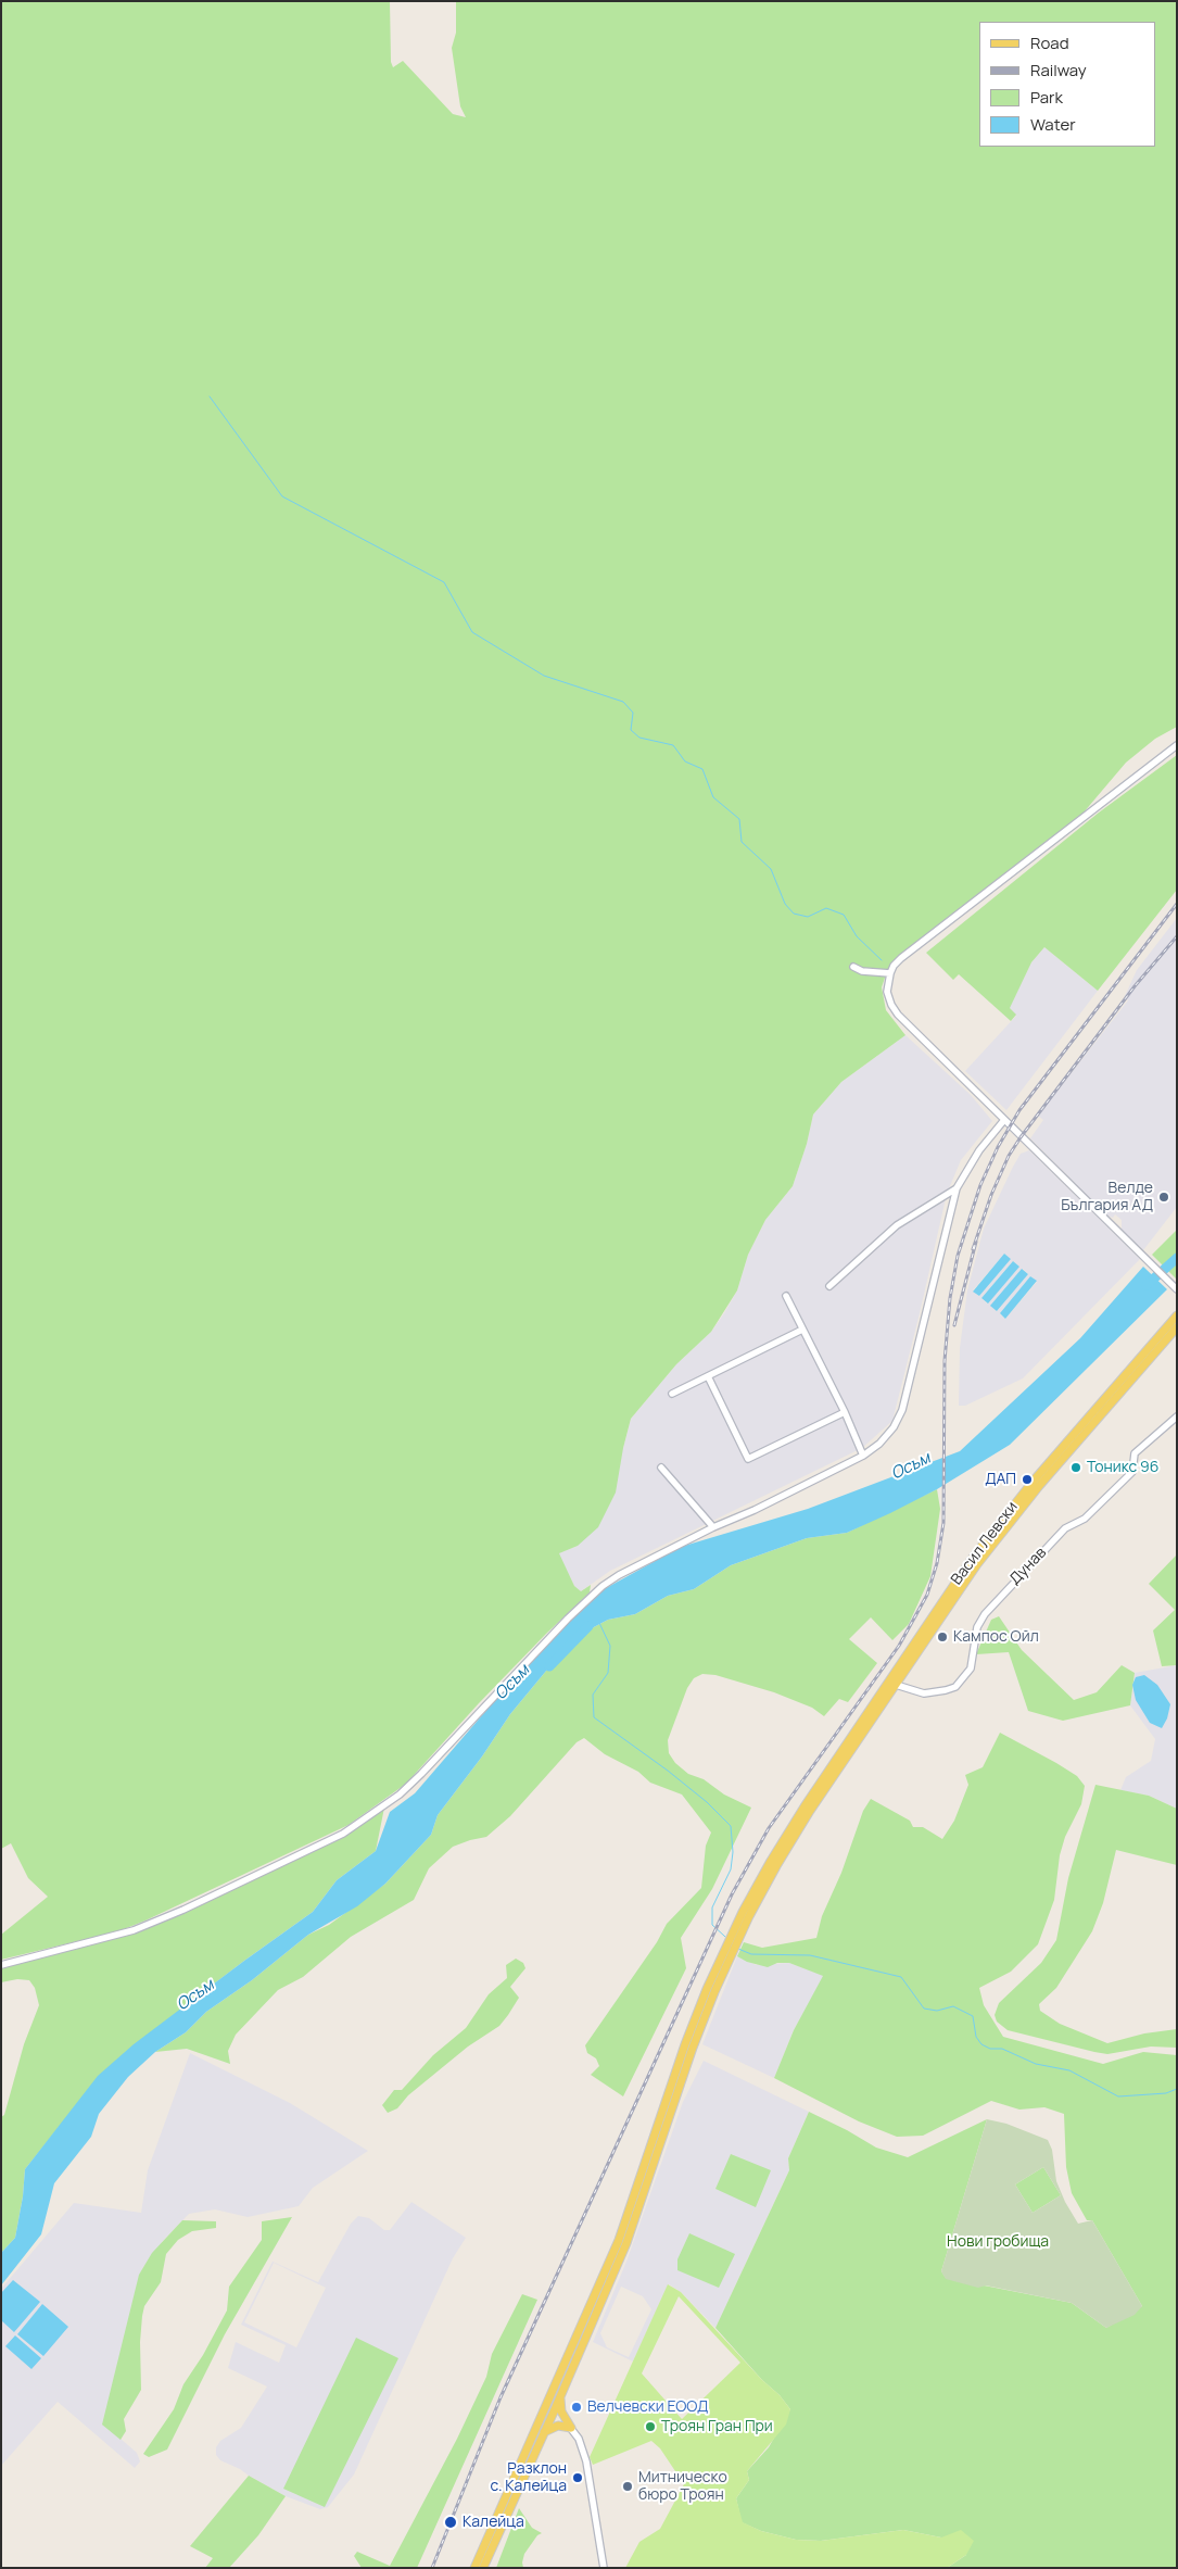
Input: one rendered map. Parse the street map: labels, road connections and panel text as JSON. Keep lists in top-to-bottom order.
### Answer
{
  "streets": {
    "main road": ["Васил Левски"],
    "street": ["Дунав"]
  },
  "crossings": [
    ["Васил Левски", "Дунав"]
  ],
  "water": ["Осъм"],
  "parks": ["Нови гробища"],
  "places": [
    "Велде България АД",
    "Тоникс 96",
    "ДАП",
    "Кампос Ойл",
    "Велчевски ЕООД",
    "Троян Гран При",
    "Разклон с. Калейца",
    "Митническо бюро Троян",
    "Калейца"
  ],
  "legend": [
    "Road",
    "Railway",
    "Park",
    "Water"
  ]
}
